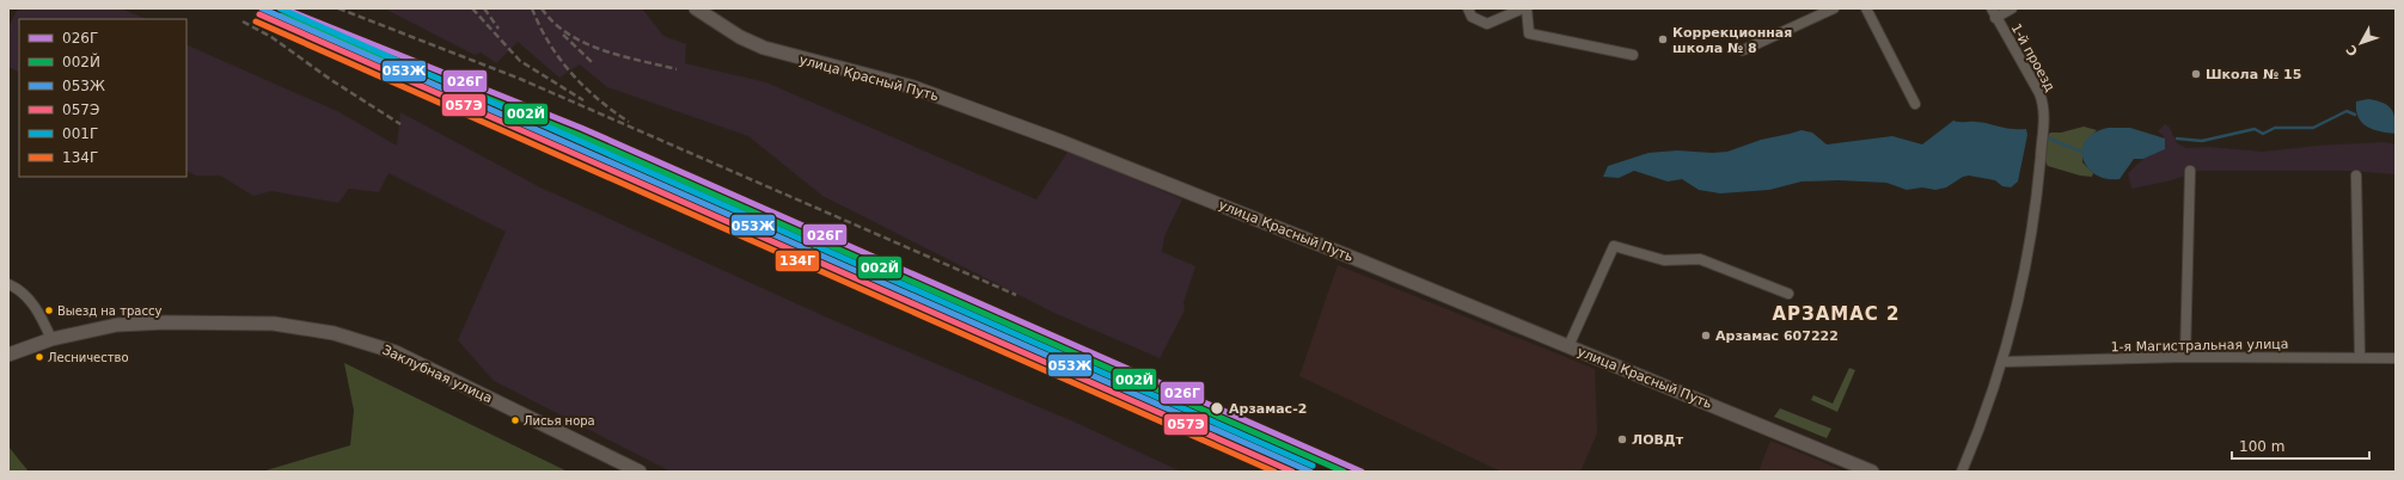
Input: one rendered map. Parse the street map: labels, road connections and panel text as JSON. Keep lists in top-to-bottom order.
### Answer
{
  "streets": {
    "main road": ["улица Красный Путь", "Заклубная улица"],
    "street": ["1-й проезд", "1-я Магистральная улица"]
  },
  "crossings": [
    ["1-й проезд", "1-я Магистральная улица"]
  ],
  "districts": ["АРЗАМАС 2"],
  "places": [
    "Коррекционная школа № 8",
    "Школа № 15",
    "Выезд на трассу",
    "Арзамас 607222",
    "Лесничество",
    "Арзамас-2",
    "Лисья нора",
    "ЛОВДт"
  ],
  "lines": [
    "transit line 026Г",
    "transit line 053Ж",
    "transit line 001Г",
    "transit line 057Э",
    "transit line 002Й",
    "transit line 134Г"
  ],
  "legend": [
    "026Г",
    "002Й",
    "053Ж",
    "057Э",
    "001Г",
    "134Г"
  ],
  "scale_bar": "100 m",
  "north": "bottom left"
}
